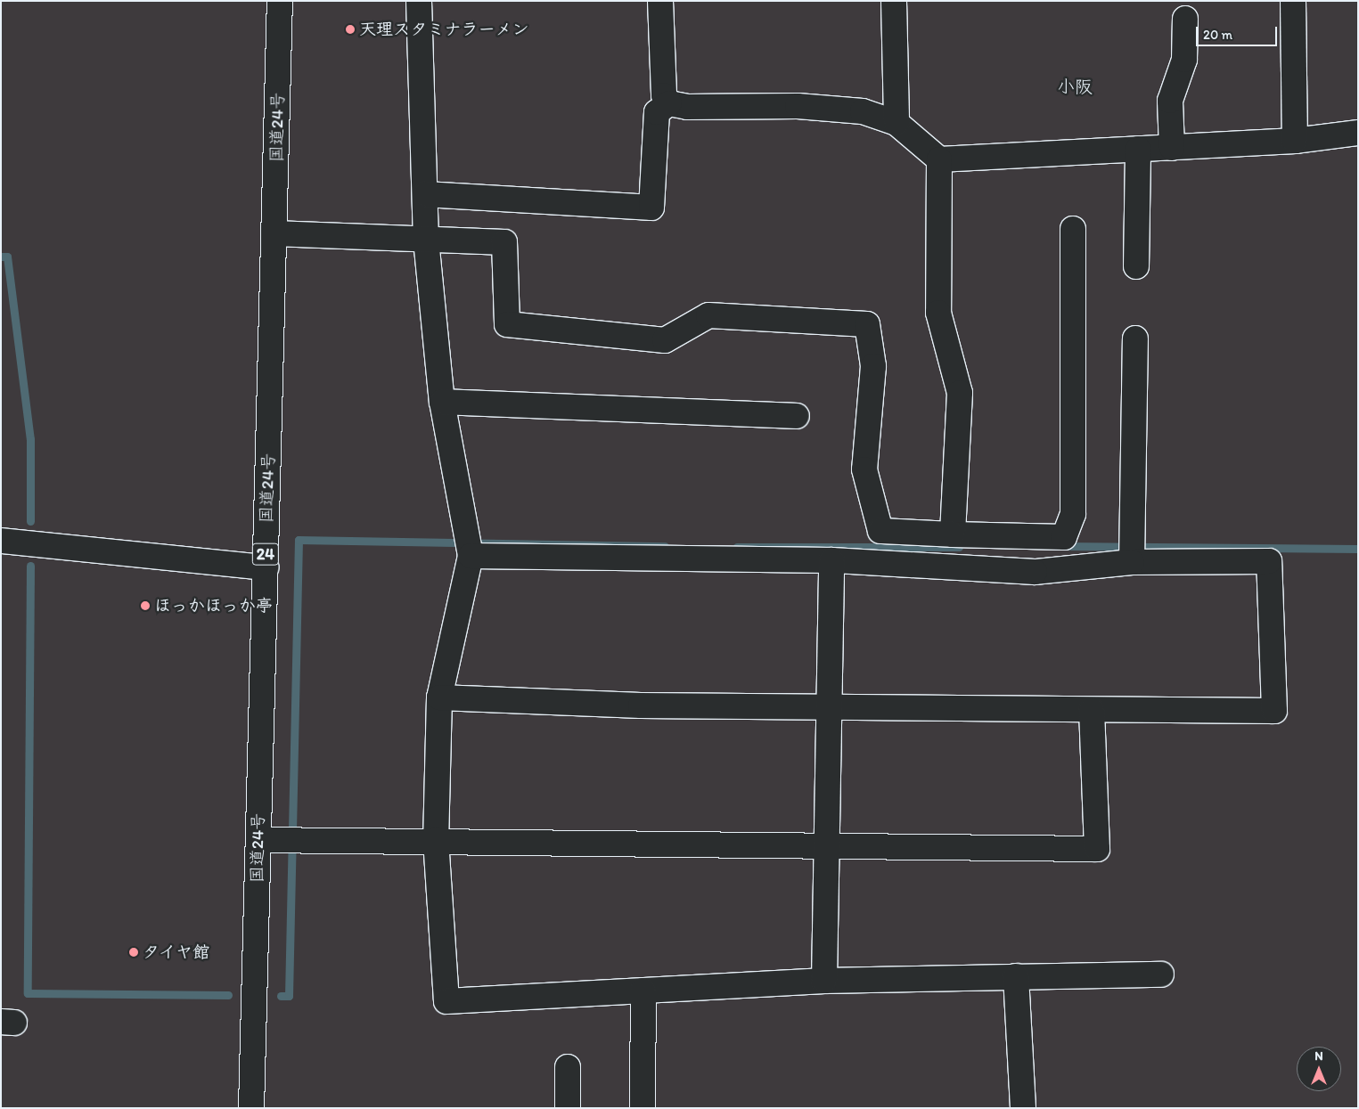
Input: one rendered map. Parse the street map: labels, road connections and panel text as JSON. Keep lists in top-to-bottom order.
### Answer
{
  "streets": {
    "main road": ["国道24号", "24"]
  },
  "districts": ["小阪"],
  "places": ["天理スタミナラーメン", "ほっかほっか亭", "タイヤ館"],
  "scale_bar": "20 m",
  "north": "top"
}
